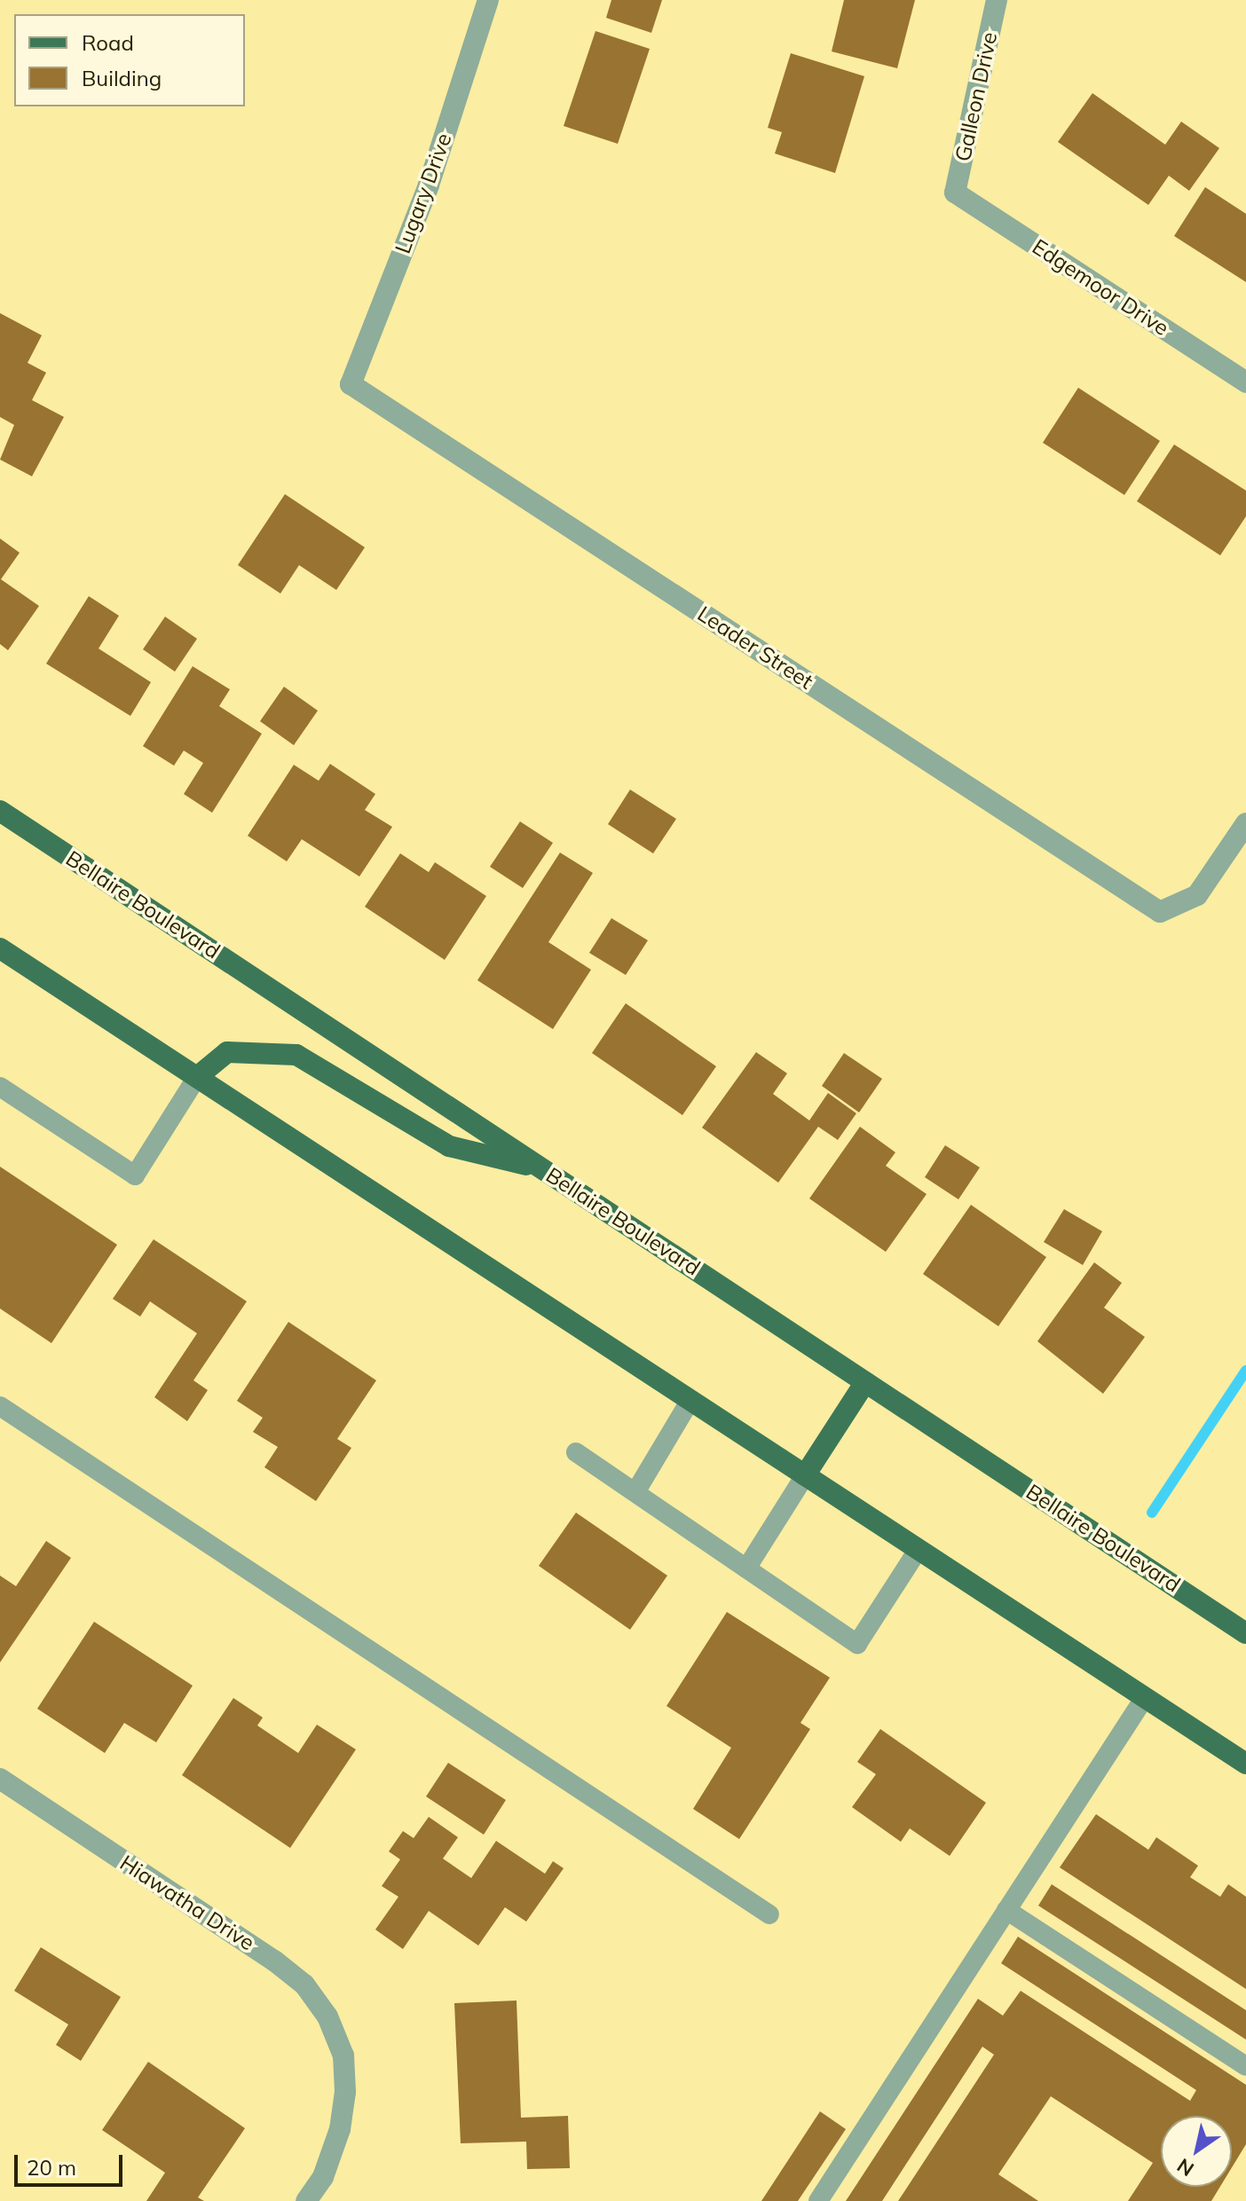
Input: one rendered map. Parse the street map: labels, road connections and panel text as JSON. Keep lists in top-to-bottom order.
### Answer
{
  "streets": {
    "main road": ["Bellaire Boulevard"],
    "street": [
      "Galleon Drive",
      "Lugary Drive",
      "Edgemoor Drive",
      "Leader Street",
      "Hiawatha Drive"
    ]
  },
  "crossings": [
    ["Galleon Drive", "Edgemoor Drive"],
    ["Lugary Drive", "Leader Street"]
  ],
  "legend": ["Road", "Building"],
  "scale_bar": "20 m",
  "north": "bottom left"
}
